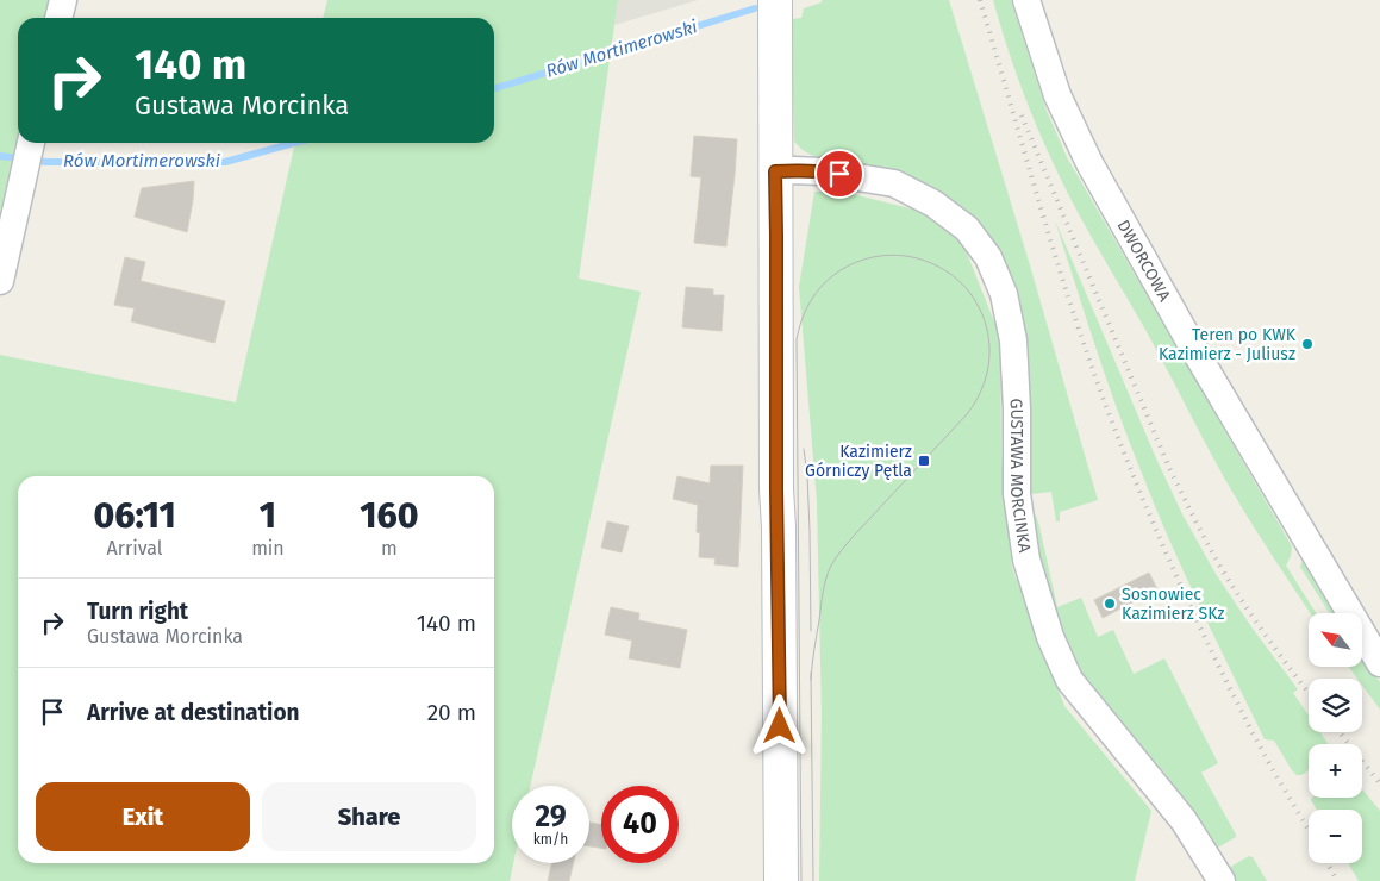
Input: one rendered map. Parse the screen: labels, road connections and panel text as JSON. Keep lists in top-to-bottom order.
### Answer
{
  "streets": {
    "street": ["DWORCOWA", "GUSTAWA MORCINKA"]
  },
  "water": ["Rów Mortimerowski"],
  "places": {
    "other": ["Teren po KWK Kazimierz - Juliusz", "Sosnowiec Kazimierz SKz"],
    "transit": ["Kazimierz Górniczy Pętla"]
  },
  "north": "top left",
  "page": {
    "turn": ["140 m", "Gustawa Morcinka"],
    "eta": [
      "06:11",
      "Arrival",
      "1",
      "min",
      "160",
      "m"
    ],
    "list": [
      {
        "name": "Turn right",
        "note": "Gustawa Morcinka",
        "value": "140 m"
      },
      {
        "name": "Arrive at destination",
        "value": "20 m"
      }
    ],
    "map_buttons": ["+", "−"],
    "buttons": ["Exit", "Share"],
    "speed": "29 km/h",
    "limit": "40"
  }
}
